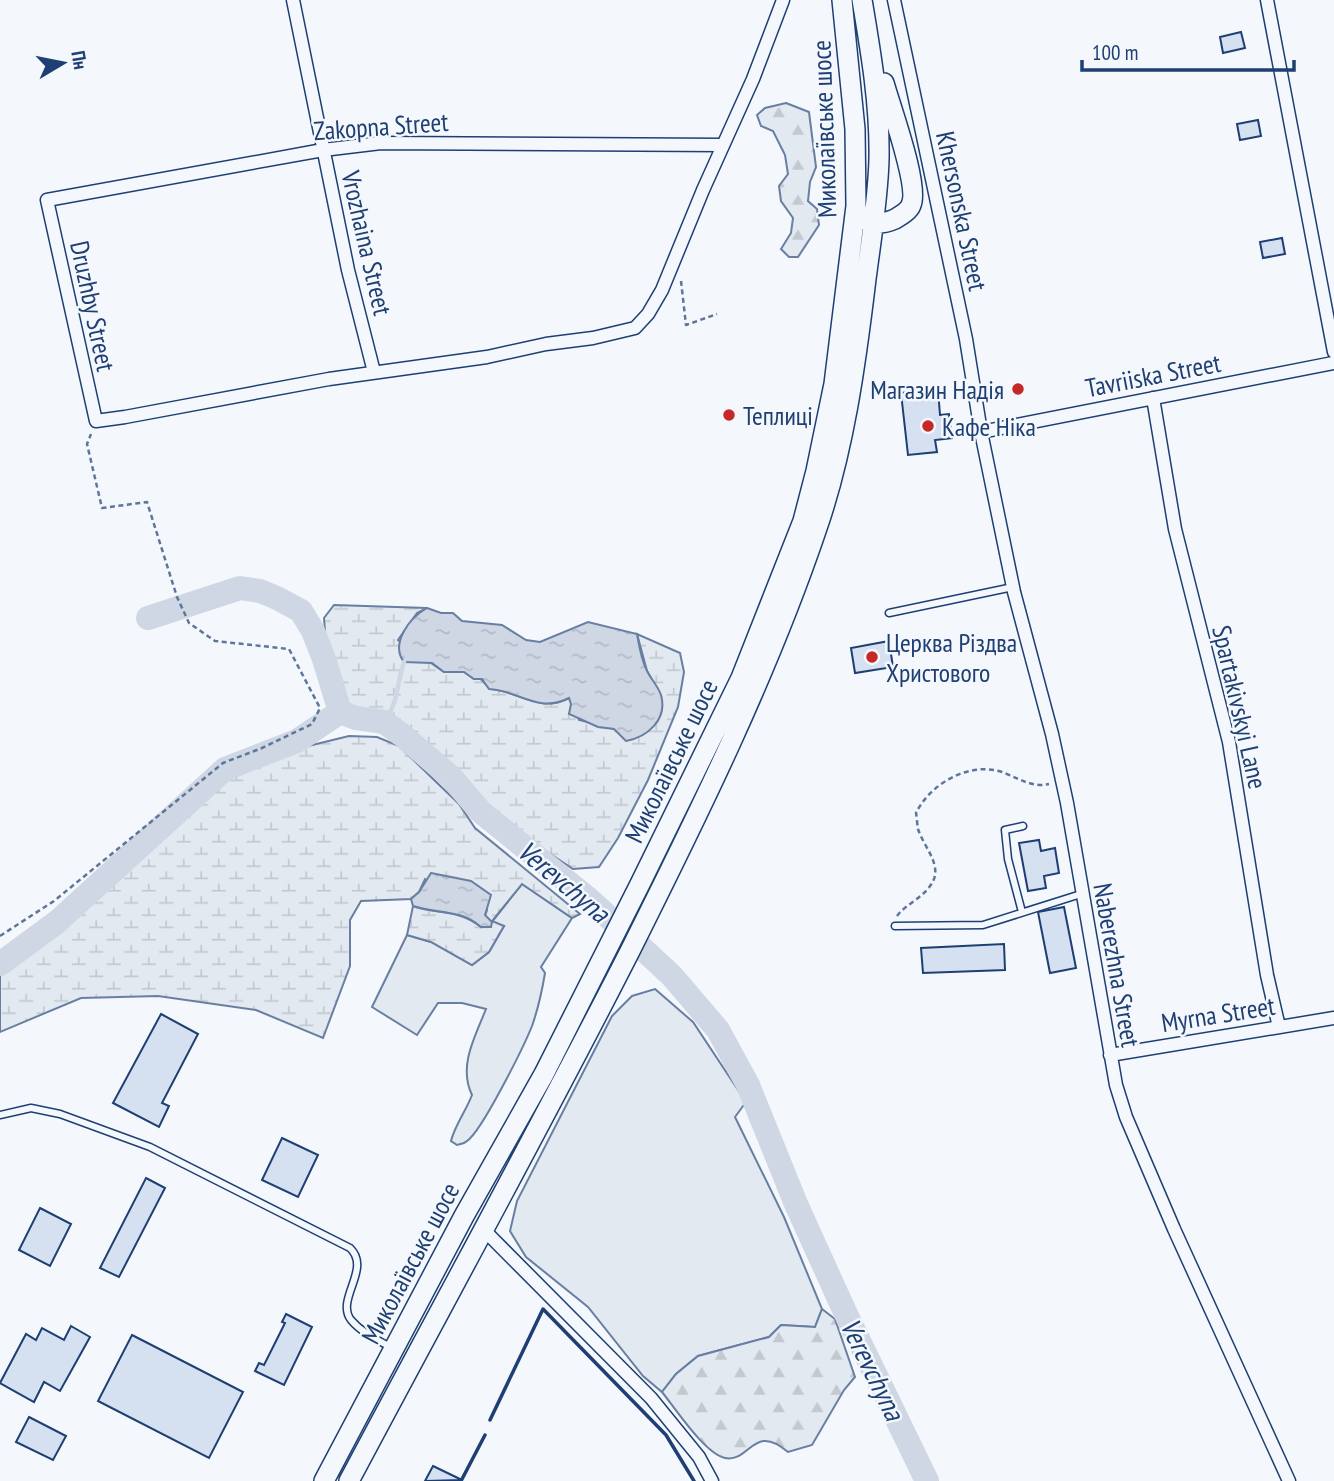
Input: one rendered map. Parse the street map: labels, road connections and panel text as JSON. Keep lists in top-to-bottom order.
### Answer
{
  "streets": {
    "main road": ["Миколаївське шосе"],
    "street": [
      "Zakopna Street",
      "Khersonska Street",
      "Vrozhaina Street",
      "Druzhby Street",
      "Tavriiska Street",
      "Spartakivskyi Lane",
      "Naberezhna Street",
      "Myrna Street"
    ]
  },
  "crossings": [
    ["Zakopna Street", "Vrozhaina Street"],
    ["Zakopna Street", "Druzhby Street"],
    ["Khersonska Street", "Tavriiska Street"],
    ["Khersonska Street", "Naberezhna Street"],
    ["Tavriiska Street", "Spartakivskyi Lane"],
    ["Tavriiska Street", "Naberezhna Street"],
    ["Spartakivskyi Lane", "Myrna Street"],
    ["Naberezhna Street", "Myrna Street"]
  ],
  "water": ["Verevchyna"],
  "places": [
    "Магазин Надія",
    "Теплиці",
    "Кафе Ніка",
    "Церква Різдва Христового"
  ],
  "scale_bar": "100 m",
  "north": "right"
}
